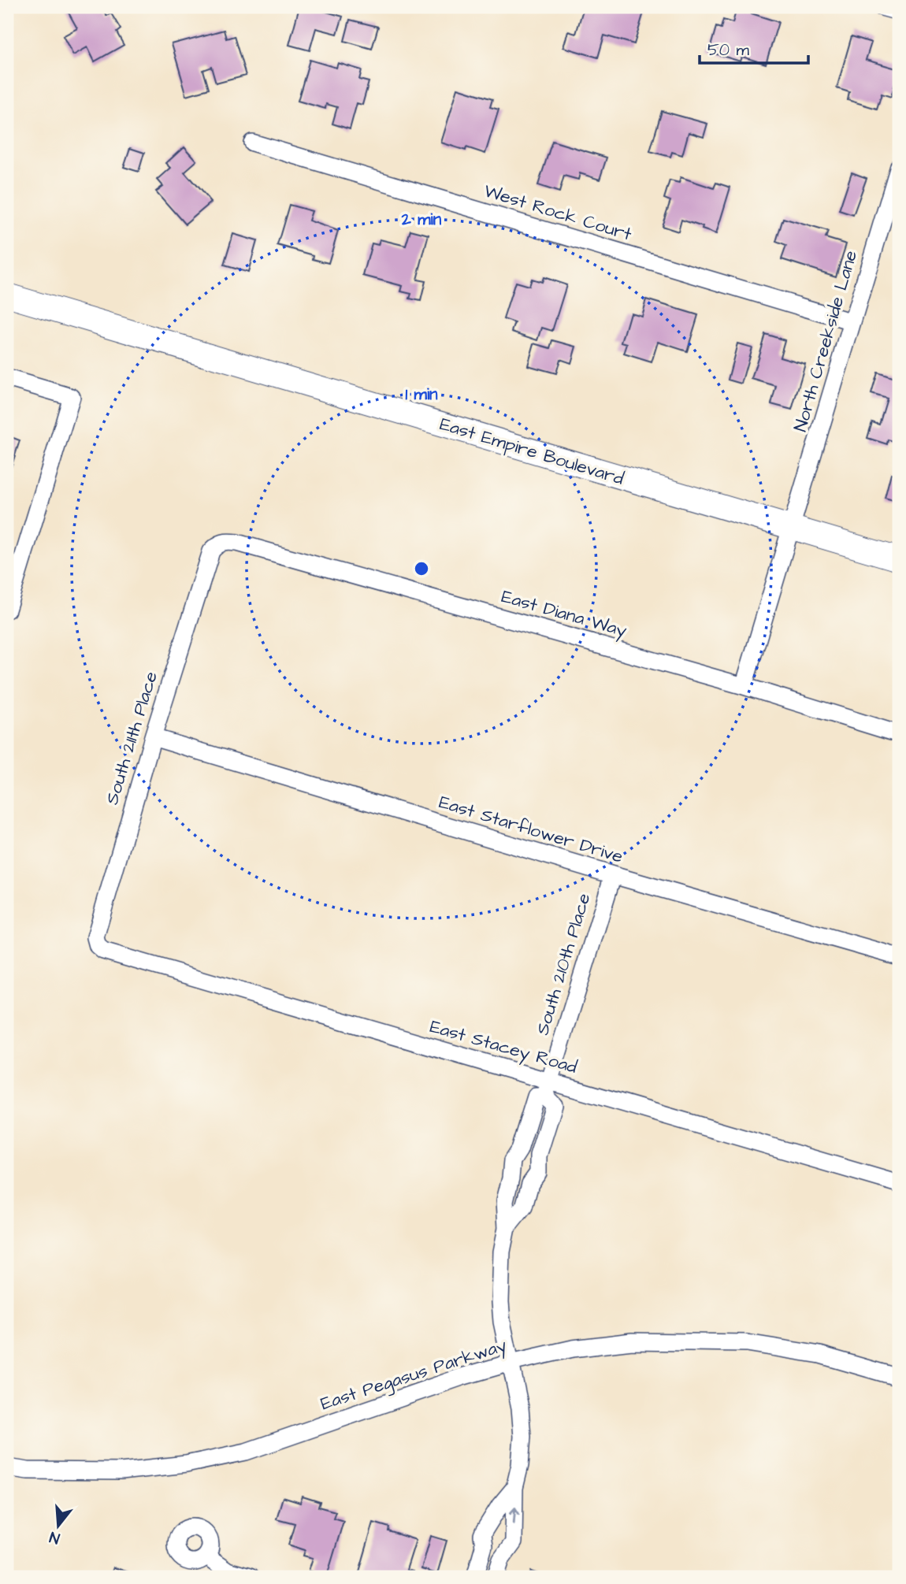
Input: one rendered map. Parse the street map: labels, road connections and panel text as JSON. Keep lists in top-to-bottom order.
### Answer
{
  "streets": {
    "street": [
      "West Rock Court",
      "North Creekside Lane",
      "East Empire Boulevard",
      "East Diana Way",
      "South 211th Place",
      "East Starflower Drive",
      "South 210th Place",
      "East Stacey Road",
      "East Pegasus Parkway"
    ]
  },
  "crossings": [
    ["West Rock Court", "North Creekside Lane"],
    ["North Creekside Lane", "East Empire Boulevard"],
    ["East Diana Way", "South 211th Place"],
    ["South 211th Place", "East Starflower Drive"],
    ["South 211th Place", "East Stacey Road"],
    ["East Starflower Drive", "South 210th Place"],
    ["South 210th Place", "East Stacey Road"],
    ["South 210th Place", "East Pegasus Parkway"]
  ],
  "scale_bar": "50 m",
  "north": "bottom",
  "rings": ["2 min", "1 min"]
}
